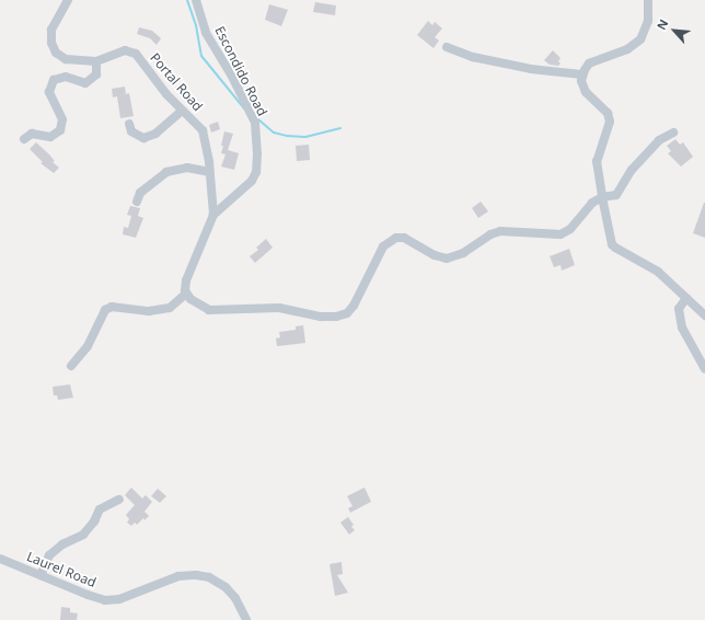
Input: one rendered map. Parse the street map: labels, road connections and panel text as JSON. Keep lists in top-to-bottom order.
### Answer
{
  "streets": {
    "street": ["Escondido Road", "Portal Road", "Laurel Road"]
  },
  "crossings": [
    ["Escondido Road", "Portal Road"]
  ],
  "north": "top left"
}
